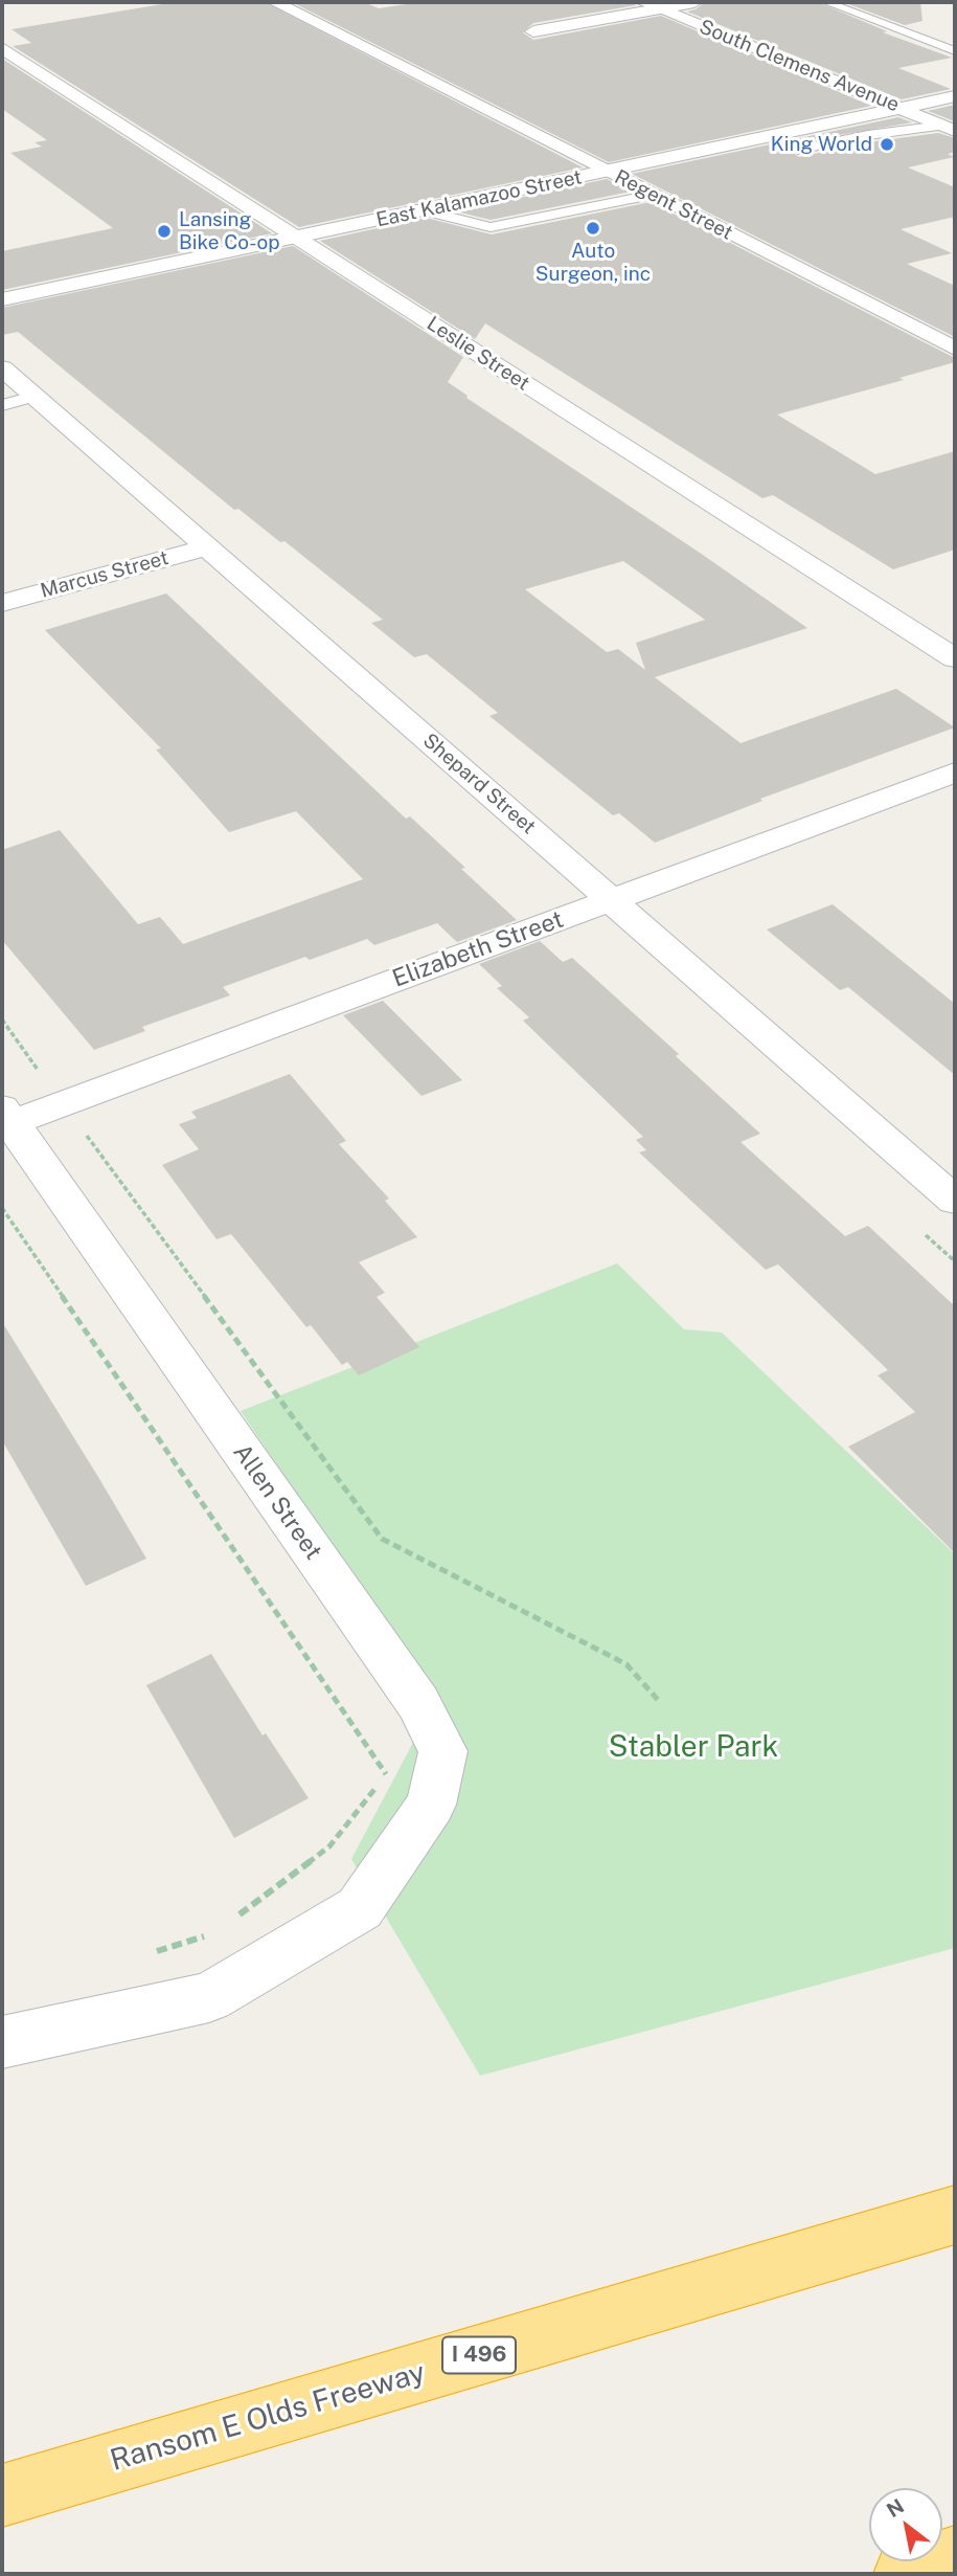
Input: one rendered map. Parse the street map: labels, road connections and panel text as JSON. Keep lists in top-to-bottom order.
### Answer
{
  "streets": {
    "highway": ["I 496", "Ransom E Olds Freeway"],
    "street": [
      "South Clemens Avenue",
      "East Kalamazoo Street",
      "Regent Street",
      "Leslie Street",
      "Marcus Street",
      "Shepard Street",
      "Elizabeth Street",
      "Allen Street"
    ]
  },
  "crossings": [
    ["South Clemens Avenue", "East Kalamazoo Street"],
    ["East Kalamazoo Street", "Regent Street"],
    ["East Kalamazoo Street", "Leslie Street"],
    ["Marcus Street", "Shepard Street"],
    ["Shepard Street", "Elizabeth Street"],
    ["Elizabeth Street", "Allen Street"]
  ],
  "parks": ["Stabler Park"],
  "places": ["King World", "Auto Surgeon, inc", "Lansing Bike Co-op"],
  "north": "top left"
}
